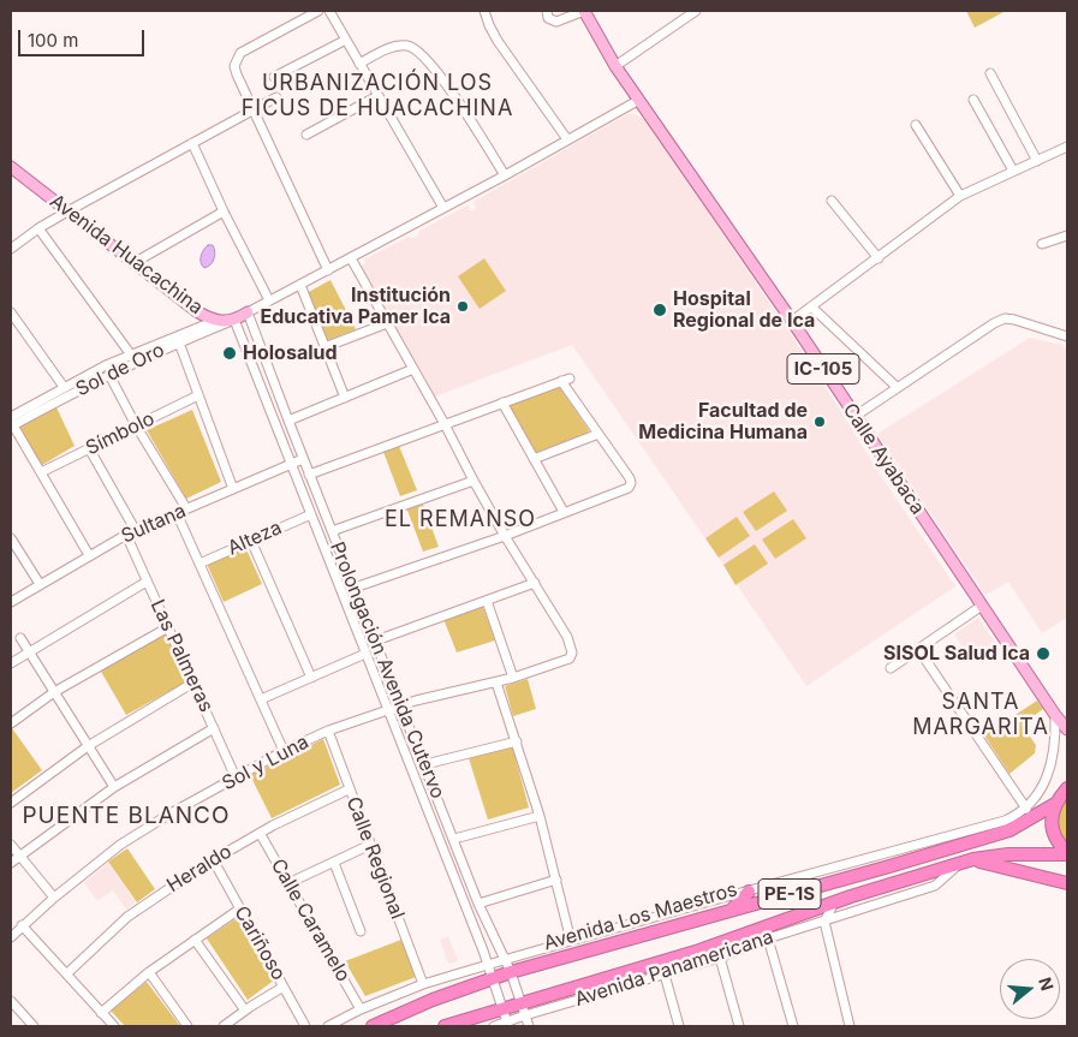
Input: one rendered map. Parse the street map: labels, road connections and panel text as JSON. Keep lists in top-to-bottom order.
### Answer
{
  "streets": {
    "highway": ["PE-1S", "Avenida Los Maestros"],
    "main road": ["Avenida Huacachina", "IC-105", "Calle Ayabaca"],
    "street": [
      "Sol de Oro",
      "Símbolo",
      "Sultana",
      "Alteza",
      "Las Palmeras",
      "Prolongación Avenida Cutervo",
      "Sol y Luna",
      "Calle Regional",
      "Heraldo",
      "Calle Caramelo",
      "Cariñoso",
      "Avenida Panamericana"
    ]
  },
  "crossings": [
    ["Avenida Huacachina", "Sol de Oro"],
    ["Avenida Huacachina", "Prolongación Avenida Cutervo"],
    ["Sol de Oro", "Prolongación Avenida Cutervo"],
    ["Sultana", "Las Palmeras"],
    ["Sultana", "Prolongación Avenida Cutervo"],
    ["Alteza", "Prolongación Avenida Cutervo"],
    ["Las Palmeras", "Sol y Luna"],
    ["Prolongación Avenida Cutervo", "Sol y Luna"],
    ["Prolongación Avenida Cutervo", "PE-1S"],
    ["Prolongación Avenida Cutervo", "Avenida Los Maestros"],
    ["Prolongación Avenida Cutervo", "Avenida Panamericana"],
    ["Sol y Luna", "Calle Regional"],
    ["Calle Regional", "Heraldo"],
    ["Heraldo", "Calle Caramelo"],
    ["Heraldo", "Cariñoso"],
    ["PE-1S", "Avenida Los Maestros"],
    ["PE-1S", "Avenida Panamericana"]
  ],
  "districts": [
    "URBANIZACIÓN LOS FICUS DE HUACACHINA",
    "EL REMANSO",
    "SANTA MARGARITA",
    "PUENTE BLANCO"
  ],
  "places": [
    "Institución Educativa Pamer Ica",
    "Hospital Regional de Ica",
    "Holosalud",
    "Facultad de Medicina Humana",
    "SISOL Salud Ica"
  ],
  "scale_bar": "100 m",
  "north": "right"
}
